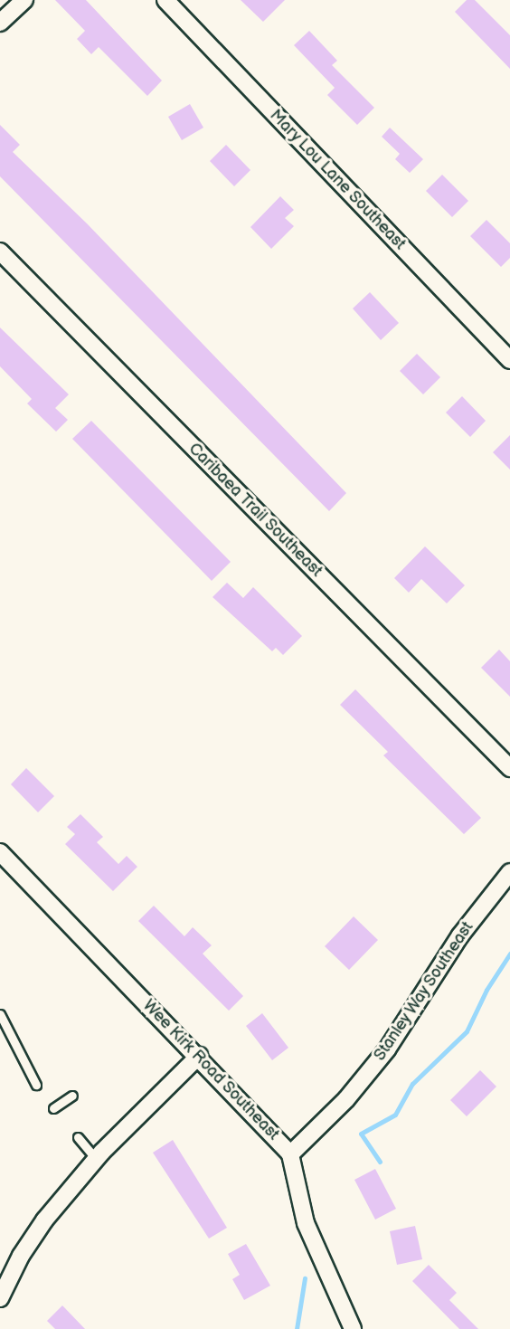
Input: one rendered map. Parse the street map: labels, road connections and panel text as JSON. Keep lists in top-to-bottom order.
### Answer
{
  "streets": {
    "street": [
      "Mary Lou Lane Southeast",
      "Caribaea Trail Southeast",
      "Stanley Way Southeast",
      "Wee Kirk Road Southeast"
    ]
  },
  "crossings": [
    ["Stanley Way Southeast", "Wee Kirk Road Southeast"]
  ]
}
